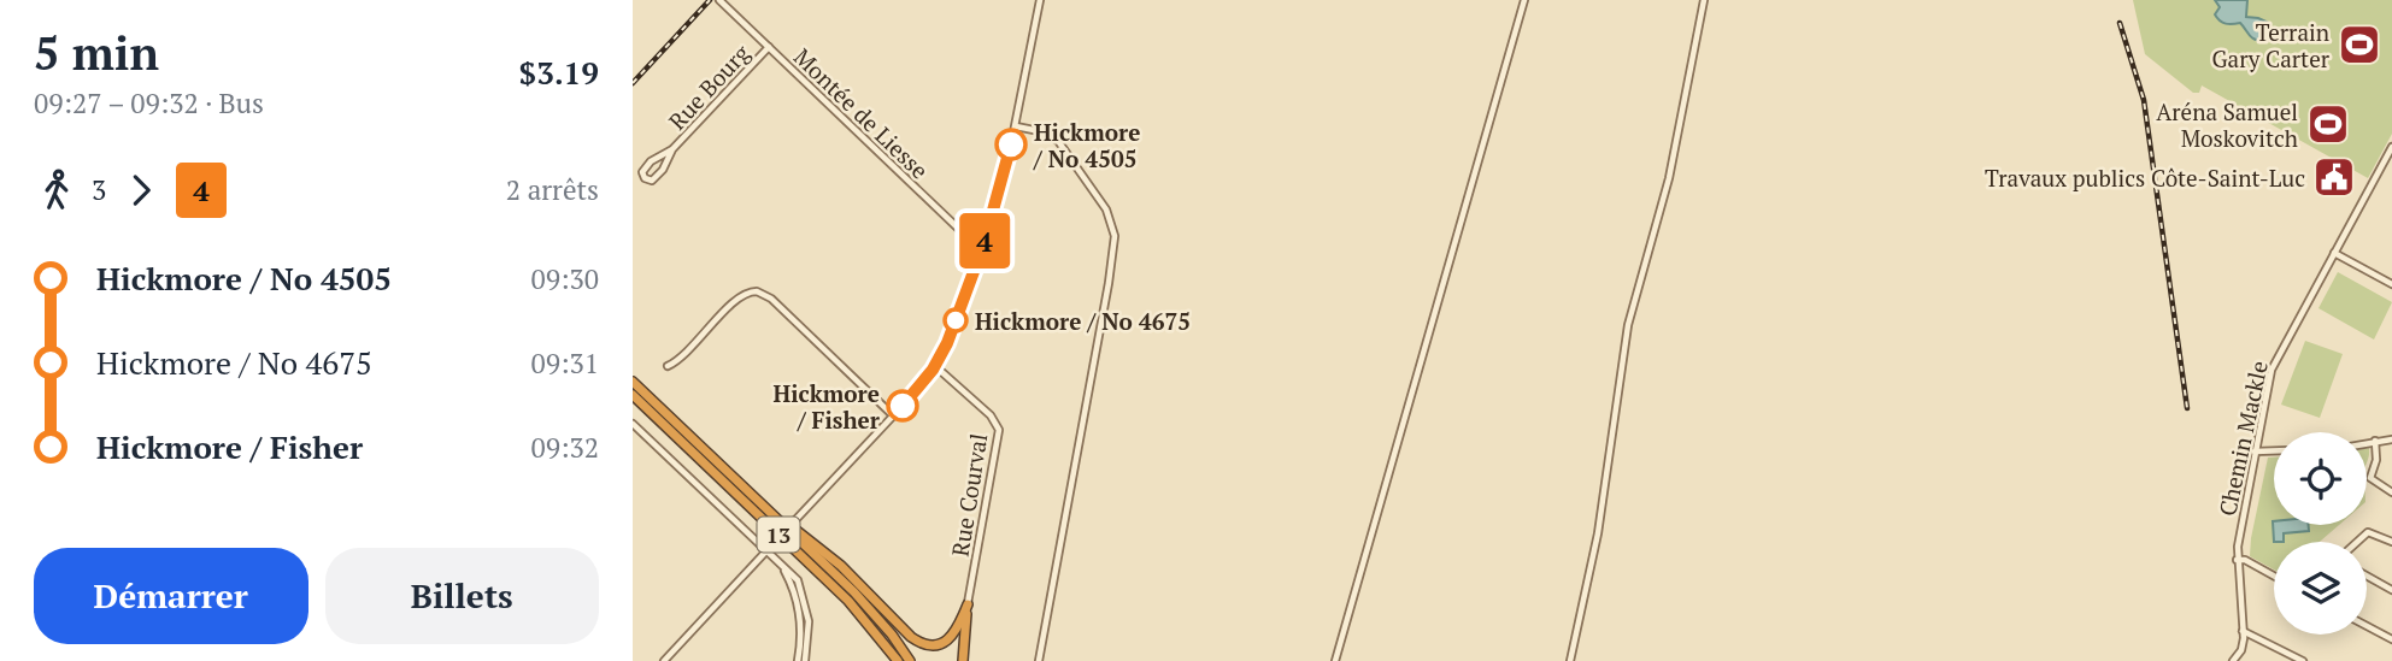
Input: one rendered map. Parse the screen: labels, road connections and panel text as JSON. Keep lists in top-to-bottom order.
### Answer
{
  "streets": {
    "highway": ["13"],
    "street": [
      "Rue Bourg",
      "Montée de Liesse",
      "Chemin Mackle",
      "Rue Courval"
    ]
  },
  "crossings": [
    ["Rue Bourg", "Montée de Liesse"]
  ],
  "places": {
    "sports": ["Terrain Gary Carter", "Aréna Samuel Moskovitch"],
    "other": ["Hickmore / No 4505", "Hickmore / No 4675", "Hickmore / Fisher"],
    "public building": ["Travaux publics Côte-Saint-Luc"]
  },
  "lines": ["bus line 4"],
  "page": {
    "heading": ["5 min", "09:27 – 09:32 · Bus", "$3.19"],
    "on_map": "4",
    "legs": ["3", "4", "2 arrêts"],
    "list": [
      {
        "name": "Hickmore / No 4505",
        "value": "09:30"
      },
      {
        "name": "Hickmore / No 4675",
        "value": "09:31"
      },
      {
        "name": "Hickmore / Fisher",
        "value": "09:32"
      }
    ],
    "buttons": ["Démarrer", "Billets"]
  }
}
